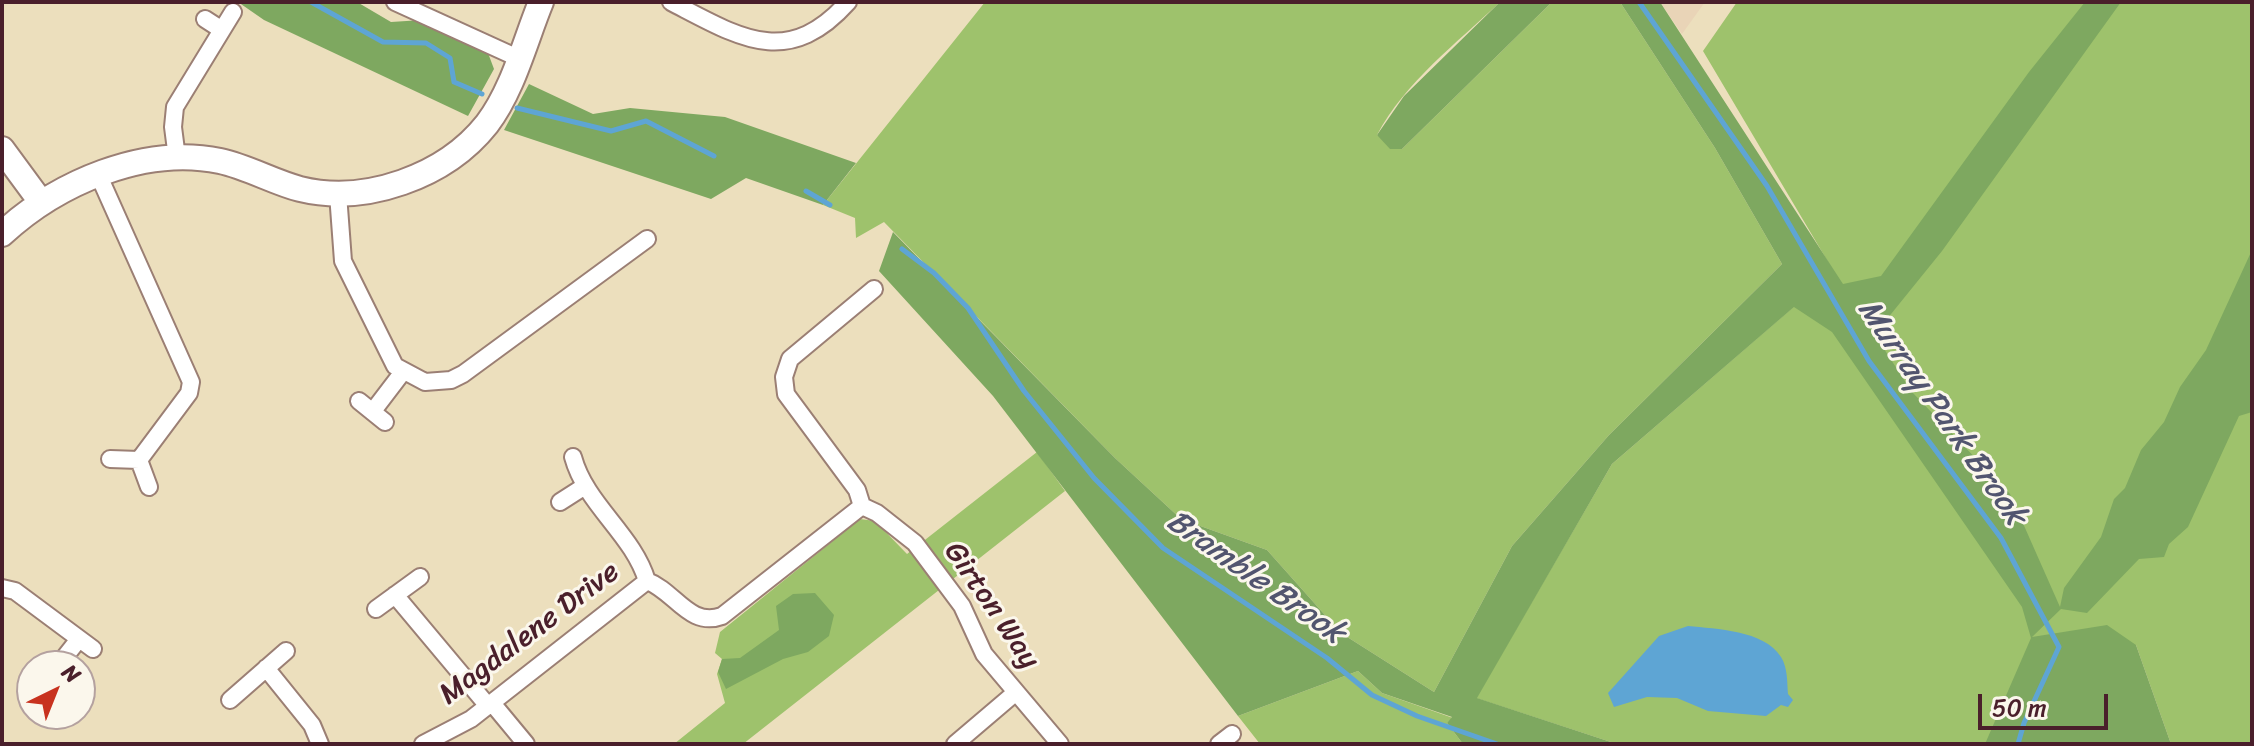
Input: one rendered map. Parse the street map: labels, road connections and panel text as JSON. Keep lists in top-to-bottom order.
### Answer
{
  "streets": {
    "street": ["Girton Way", "Magdalene Drive"]
  },
  "crossings": [
    ["Girton Way", "Magdalene Drive"]
  ],
  "water": ["Murray Park Brook", "Bramble Brook"],
  "scale_bar": "50 m",
  "north": "top right"
}
